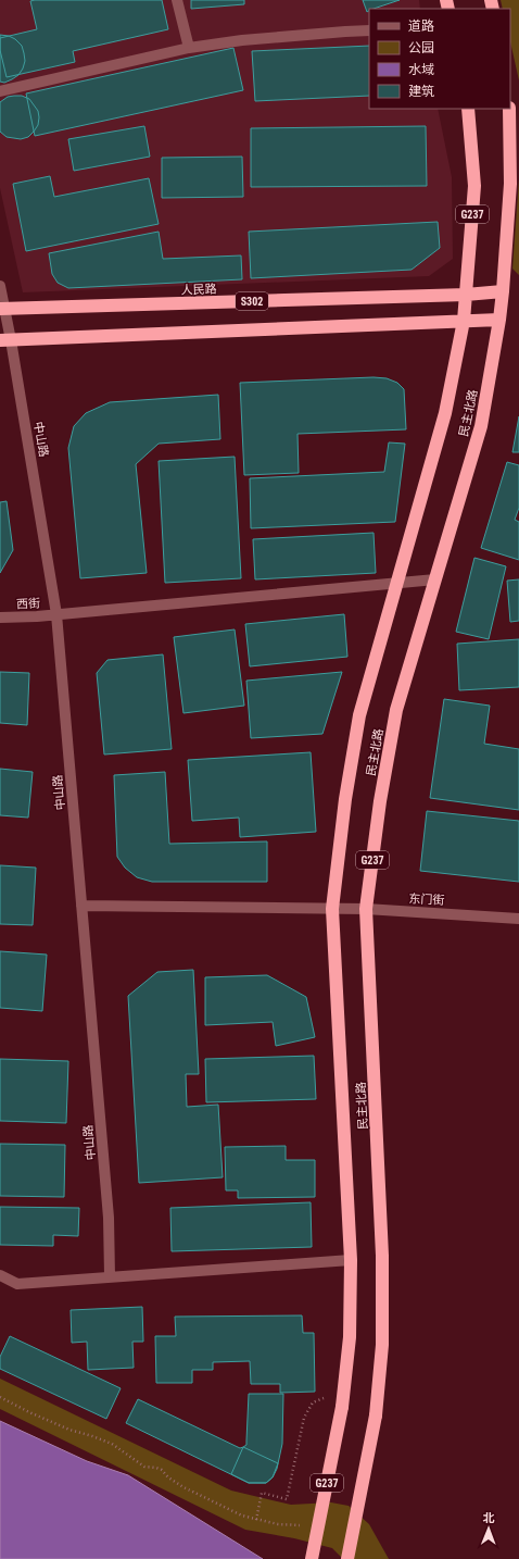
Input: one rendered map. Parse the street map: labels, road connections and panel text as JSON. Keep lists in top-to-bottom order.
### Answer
{
  "streets": {
    "highway": [
      "G237",
      "人民路",
      "S302",
      "民主北路"
    ],
    "street": ["中山路", "西街", "东门街"]
  },
  "crossings": [
    ["G237", "民主北路"],
    ["人民路", "民主北路"],
    ["人民路", "中山路"],
    ["民主北路", "西街"],
    ["民主北路", "东门街"],
    ["中山路", "西街"],
    ["中山路", "东门街"]
  ],
  "legend": [
    "道路",
    "公园",
    "水域",
    "建筑"
  ],
  "north": "top"
}
